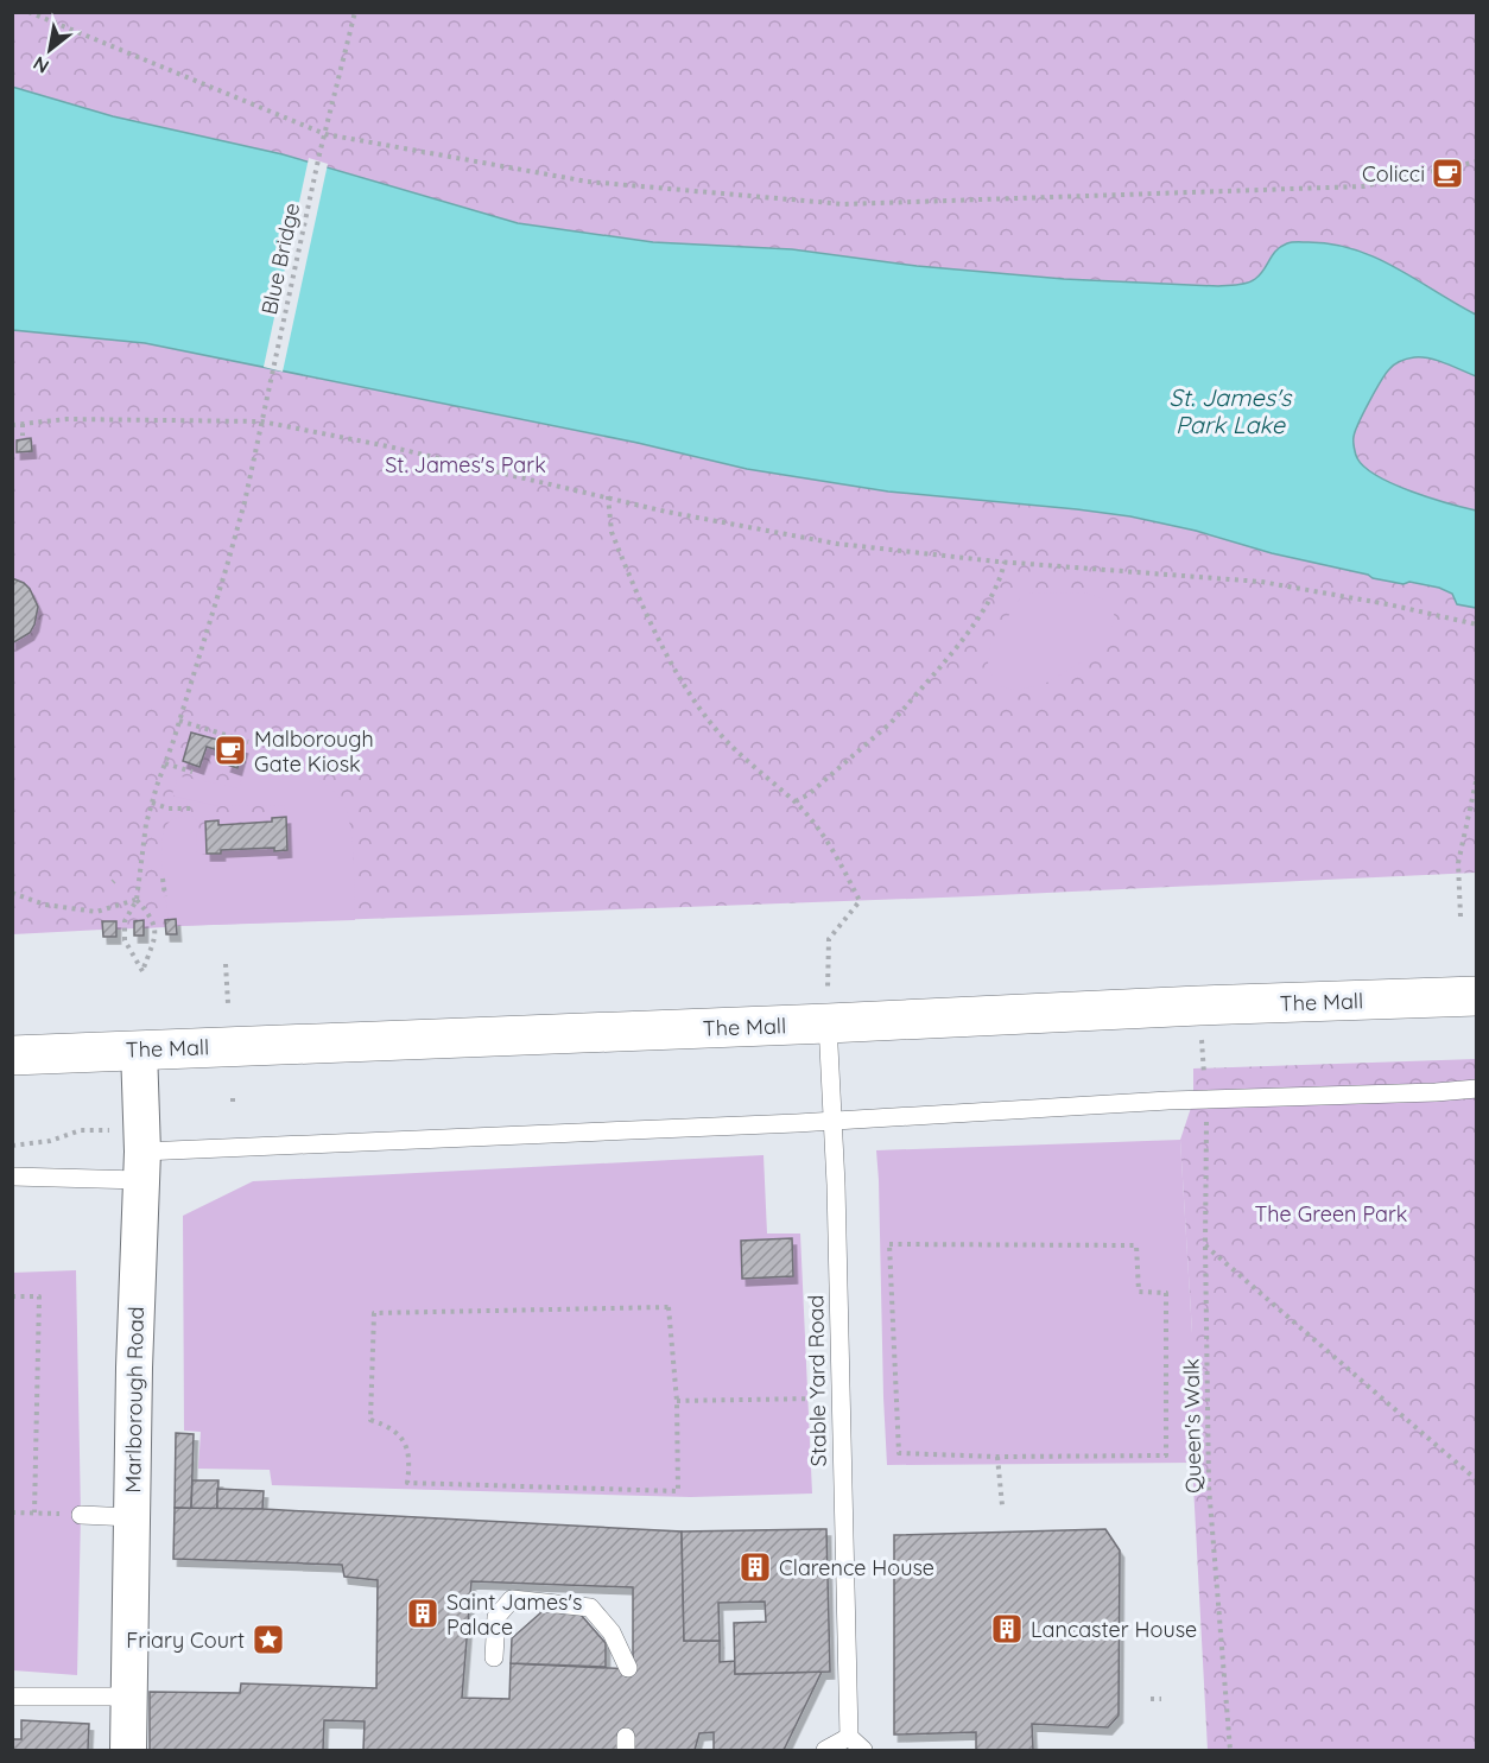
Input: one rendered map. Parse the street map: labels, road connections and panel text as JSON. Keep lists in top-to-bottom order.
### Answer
{
  "streets": {
    "street": ["The Mall", "Marlborough Road"],
    "lane": ["Stable Yard Road"],
    "path": ["Blue Bridge", "Queen's Walk"]
  },
  "crossings": [
    ["The Mall", "Stable Yard Road"],
    ["The Mall", "Marlborough Road"]
  ],
  "water": ["St. James's Park Lake"],
  "parks": ["St. James's Park", "The Green Park"],
  "places": {
    "cafe": ["Colicci", "Malborough Gate Kiosk"],
    "building": ["Clarence House", "Saint James's Palace", "Lancaster House"],
    "place": ["Friary Court"]
  },
  "north": "bottom left"
}
